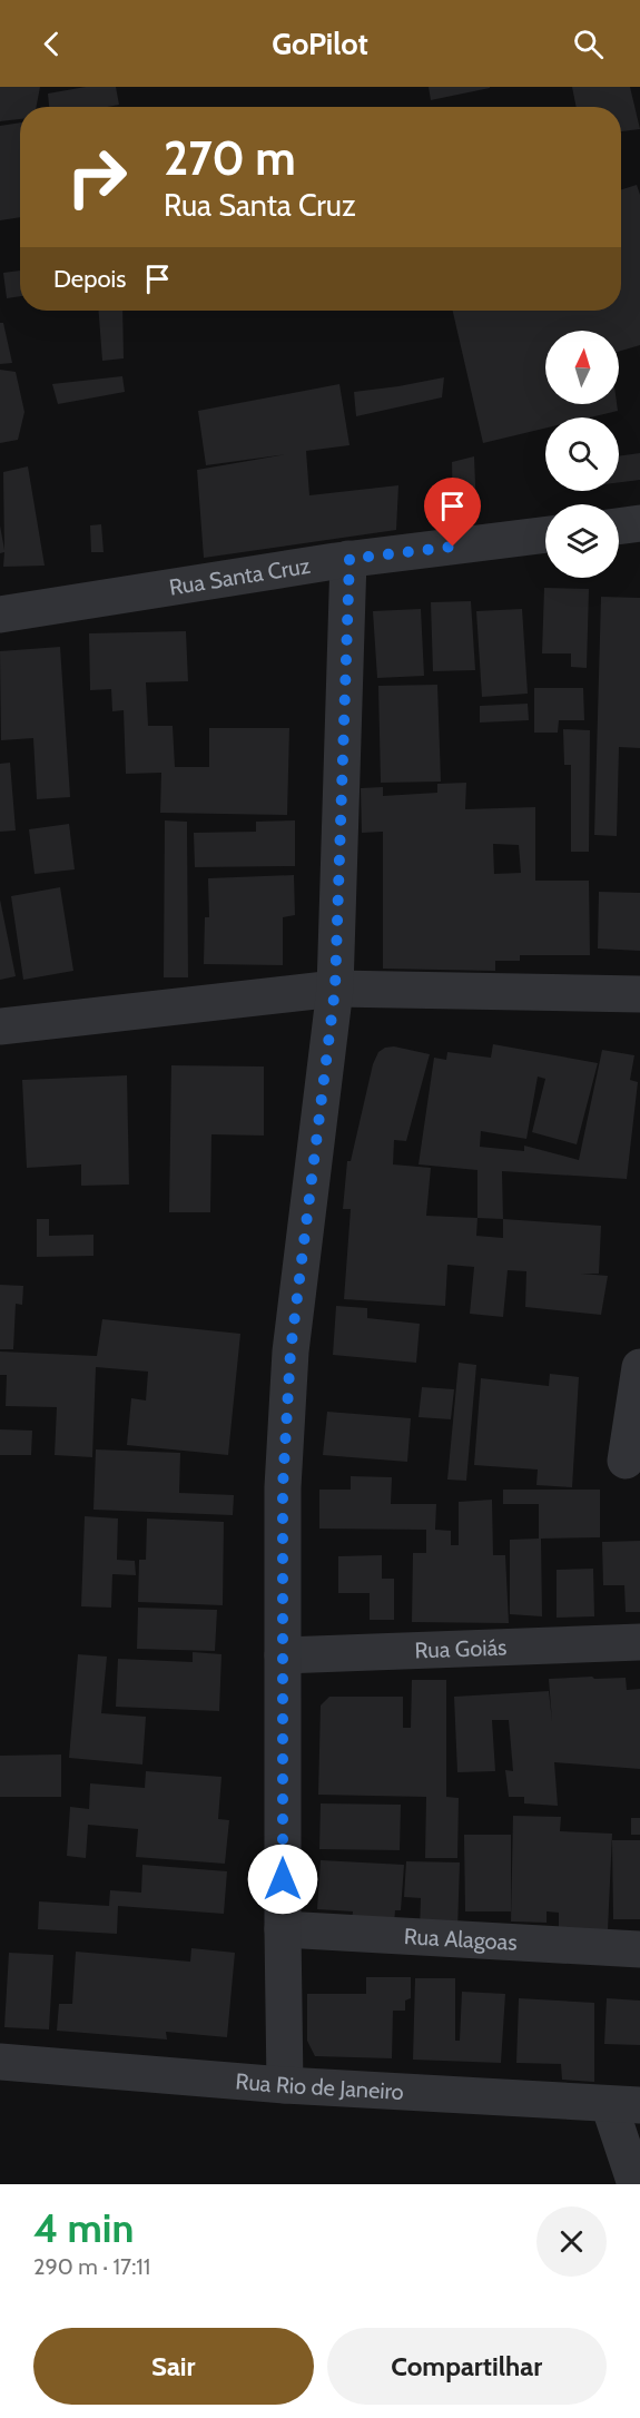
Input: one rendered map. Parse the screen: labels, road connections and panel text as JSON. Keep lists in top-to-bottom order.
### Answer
{
  "streets": {
    "street": [
      "Rua Santa Cruz",
      "Rua Goiás",
      "Rua Alagoas",
      "Rua Rio de Janeiro"
    ]
  },
  "north": "top",
  "page": {
    "header": "GoPilot",
    "turn": ["270 m", "Rua Santa Cruz"],
    "then": "Depois",
    "heading": ["4 min", "290 m · 17:11"],
    "buttons": ["Sair", "Compartilhar"]
  }
}
